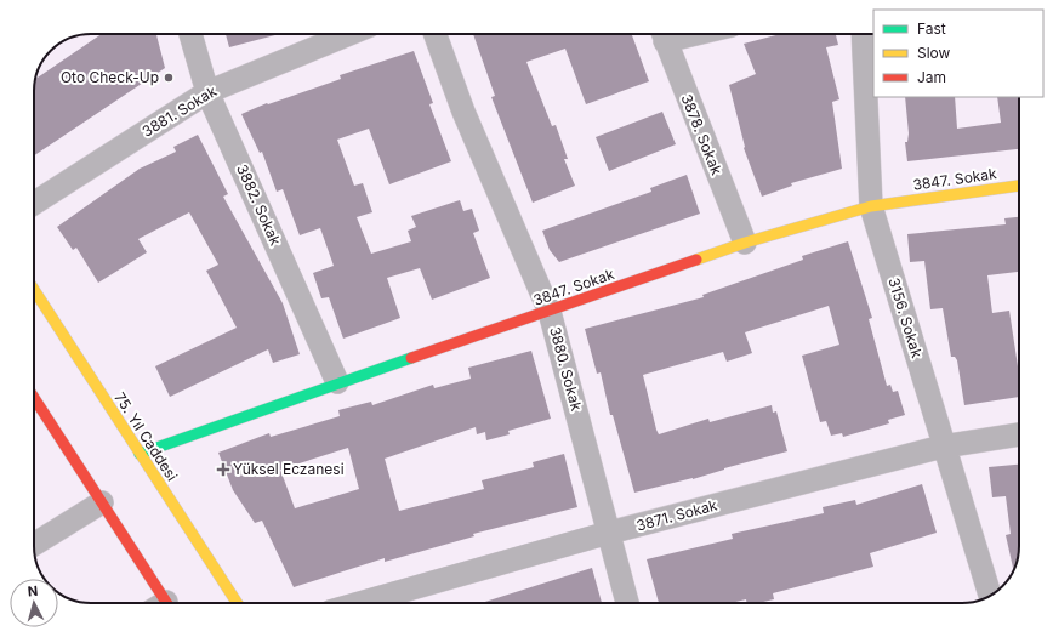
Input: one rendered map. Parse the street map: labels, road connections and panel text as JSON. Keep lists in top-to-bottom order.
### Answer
{
  "streets": {
    "street": [
      "3881. Sokak",
      "3878. Sokak",
      "3847. Sokak",
      "3882. Sokak",
      "3156. Sokak",
      "3880. Sokak",
      "75. Yıl Caddesi",
      "3871. Sokak"
    ]
  },
  "crossings": [
    ["3881. Sokak", "3882. Sokak"],
    ["3878. Sokak", "3847. Sokak"],
    ["3847. Sokak", "3882. Sokak"],
    ["3847. Sokak", "3156. Sokak"],
    ["3847. Sokak", "3880. Sokak"],
    ["3847. Sokak", "75. Yıl Caddesi"],
    ["3156. Sokak", "3871. Sokak"],
    ["3880. Sokak", "3871. Sokak"]
  ],
  "places": {
    "other": ["Oto Check-Up"],
    "health": ["Yüksel Eczanesi"]
  },
  "legend": ["Fast", "Slow", "Jam"],
  "north": "top"
}
